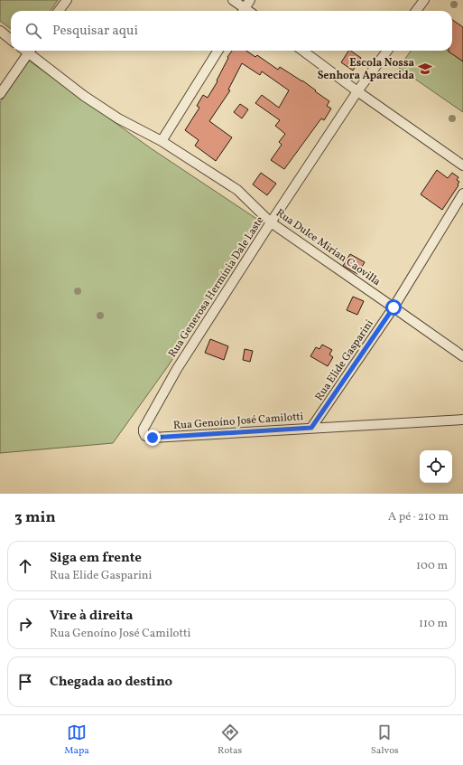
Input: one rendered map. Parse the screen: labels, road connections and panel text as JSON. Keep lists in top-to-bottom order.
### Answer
{
  "streets": {
    "street": [
      "Rua Dulce Mirian Caovilla",
      "Rua Generosa Hermínia Dale Laste",
      "Rua Elide Gasparini",
      "Rua Genoíno José Camilotti"
    ]
  },
  "crossings": [
    ["Rua Dulce Mirian Caovilla", "Rua Generosa Hermínia Dale Laste"],
    ["Rua Dulce Mirian Caovilla", "Rua Elide Gasparini"],
    ["Rua Generosa Hermínia Dale Laste", "Rua Genoíno José Camilotti"],
    ["Rua Elide Gasparini", "Rua Genoíno José Camilotti"]
  ],
  "places": {
    "school or university": ["Escola Nossa Senhora Aparecida"]
  },
  "page": {
    "search": "Pesquisar aqui",
    "heading": ["3 min", "A pé · 210 m"],
    "list": [
      ["Siga em frente", "Rua Elide Gasparini", "100 m"],
      ["Vire à direita", "Rua Genoíno José Camilotti", "110 m"],
      "Chegada ao destino"
    ],
    "nav": ["Mapa", "Rotas", "Salvos"]
  }
}
